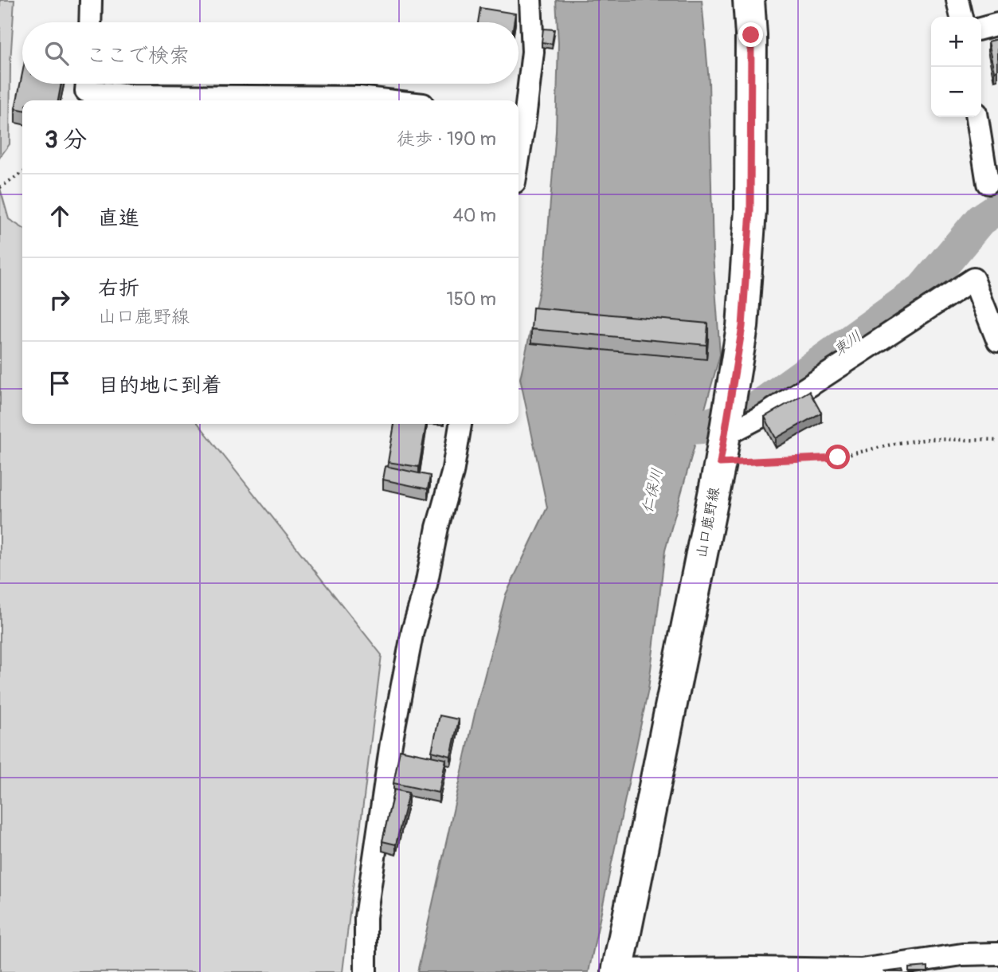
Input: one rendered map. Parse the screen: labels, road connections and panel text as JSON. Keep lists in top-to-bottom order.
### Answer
{
  "streets": {
    "main road": ["山口鹿野線"]
  },
  "water": ["東川", "仁保川"],
  "page": {
    "map_buttons": ["+", "−"],
    "search": "ここで検索",
    "heading": ["3 分", "徒歩 · 190 m"],
    "list": [
      ["直進", "40 m"],
      ["右折", "山口鹿野線", "150 m"],
      "目的地に到着"
    ]
  }
}
